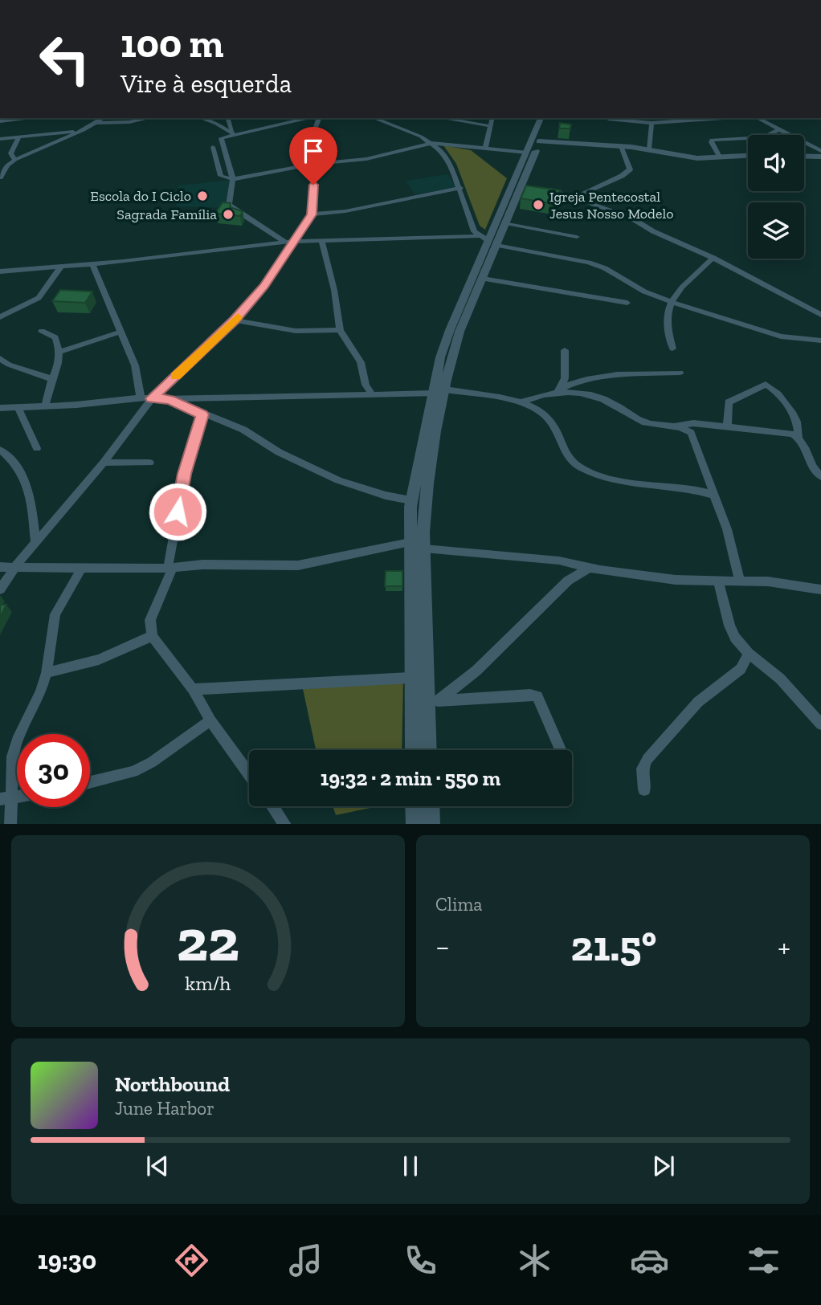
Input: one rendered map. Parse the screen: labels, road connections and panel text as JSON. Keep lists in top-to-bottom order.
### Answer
{
  "places": ["Escola do I Ciclo", "Igreja Pentecostal Jesus Nosso Modelo", "Sagrada Família"],
  "page": {
    "turn": ["100 m", "Vire à esquerda"],
    "limit": "30",
    "trip": "19:32 · 2 min · 550 m",
    "tile": "Clima",
    "heat": ["−", "21.5°", "+"],
    "song": ["Northbound", "June Harbor"],
    "tabs": "19:30",
    "gauge": ["22", "km/h"]
  }
}
